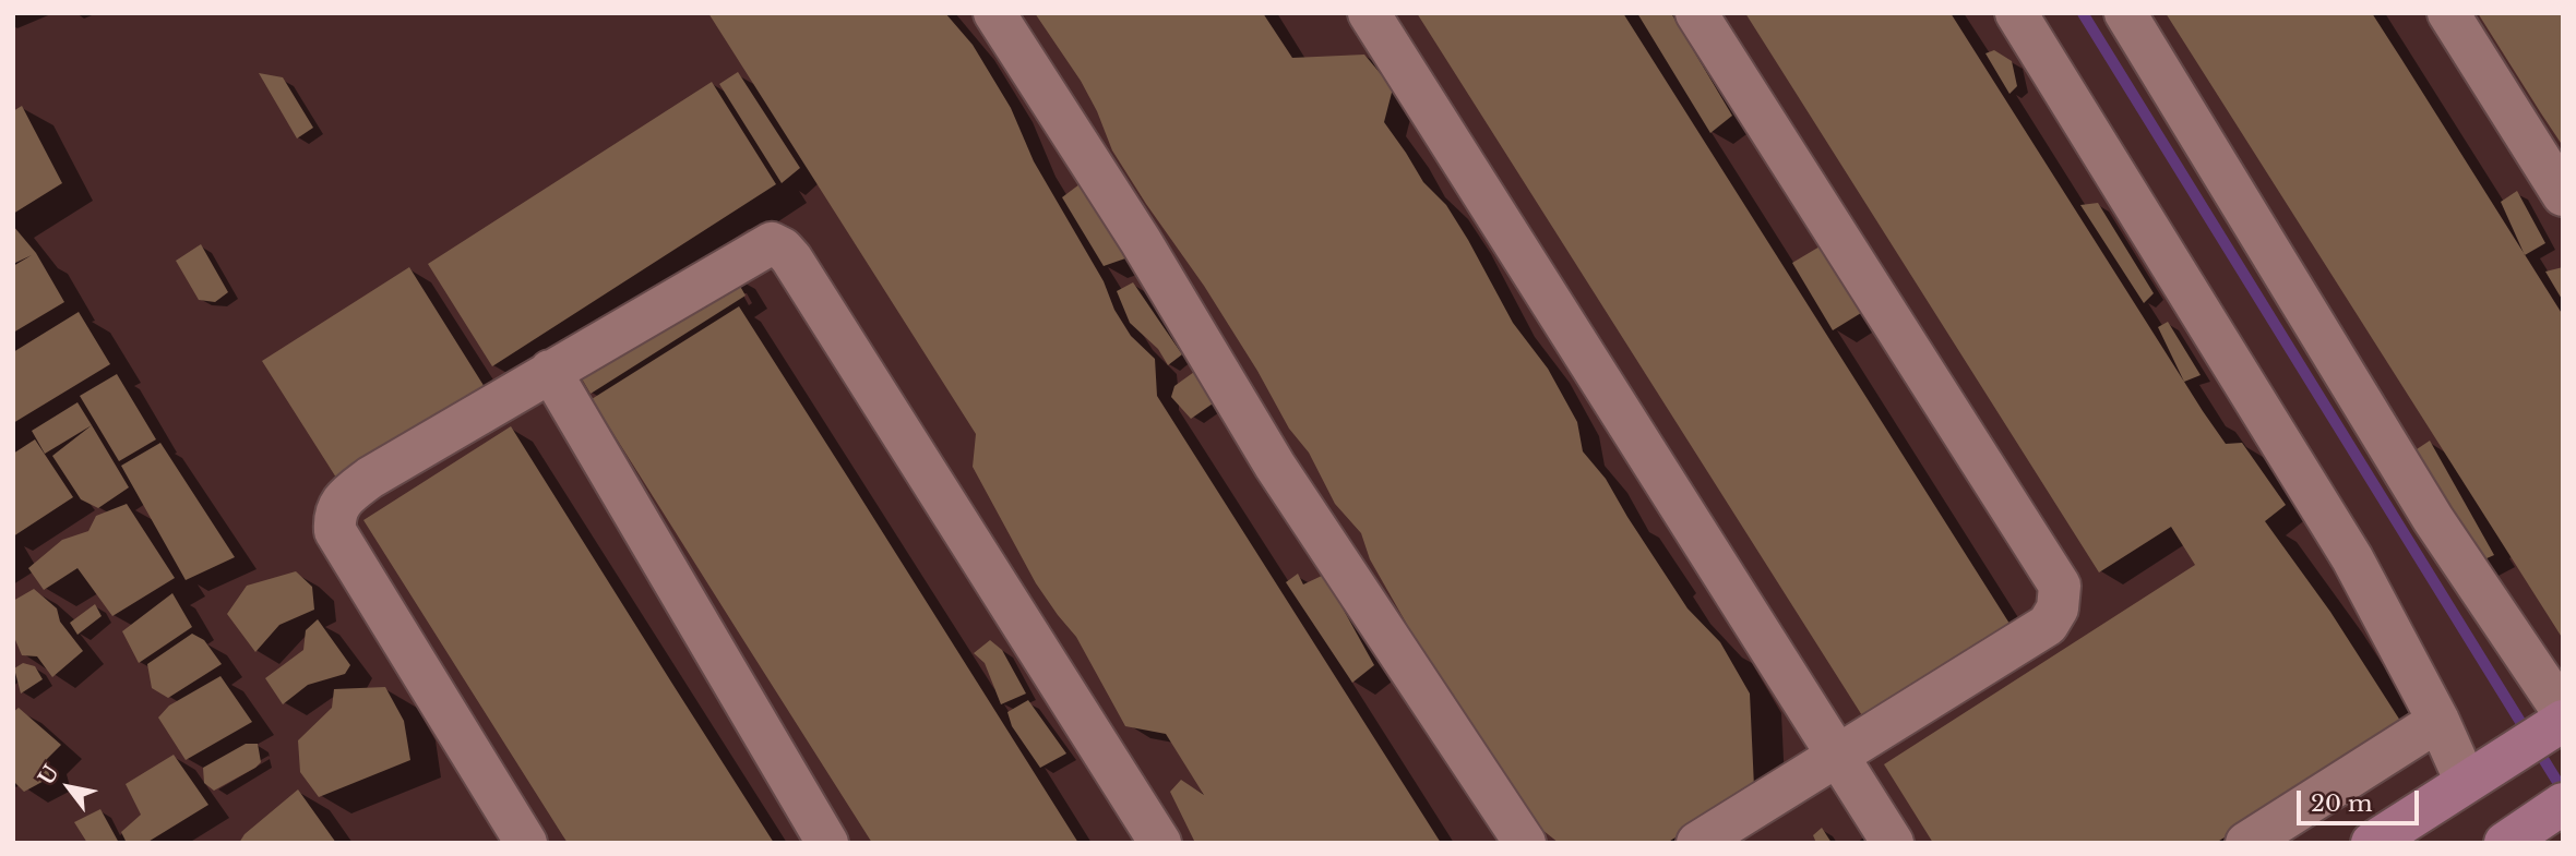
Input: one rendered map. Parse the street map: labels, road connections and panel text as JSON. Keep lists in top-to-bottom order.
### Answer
{
  "scale_bar": "20 m",
  "north": "top left"
}
